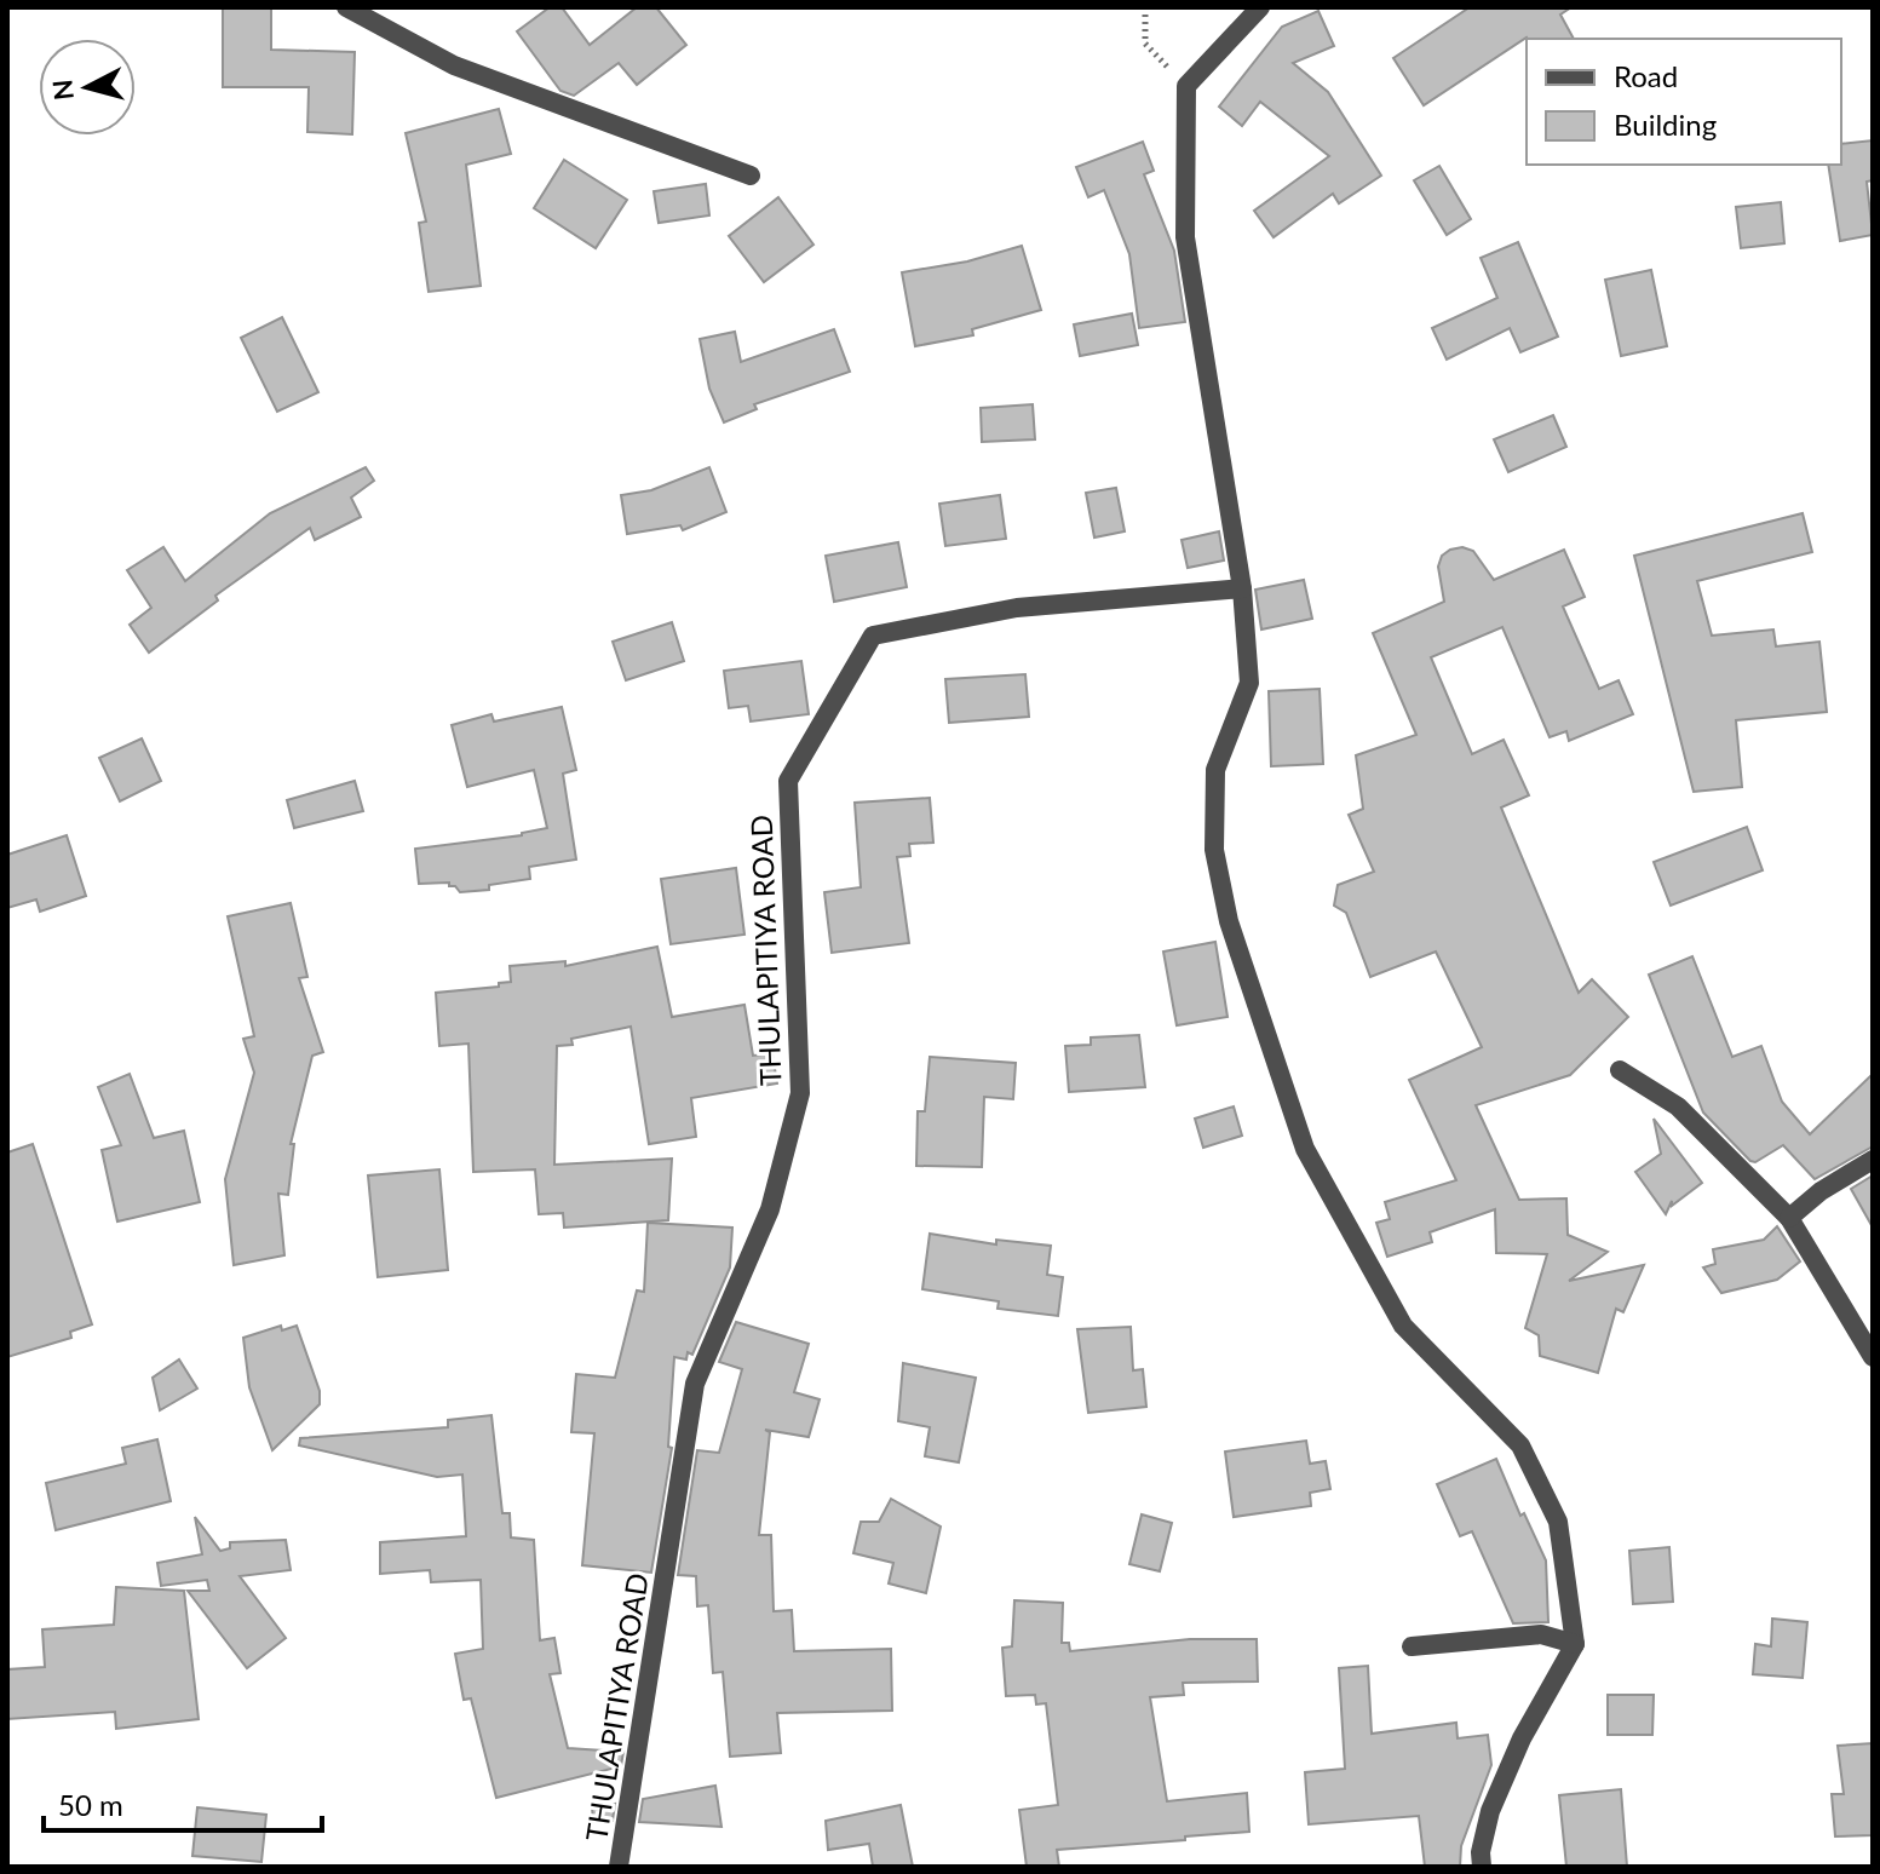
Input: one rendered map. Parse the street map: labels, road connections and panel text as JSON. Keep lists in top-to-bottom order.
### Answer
{
  "streets": {
    "street": ["THULAPITIYA ROAD"]
  },
  "legend": ["Road", "Building"],
  "scale_bar": "50 m",
  "north": "left"
}
